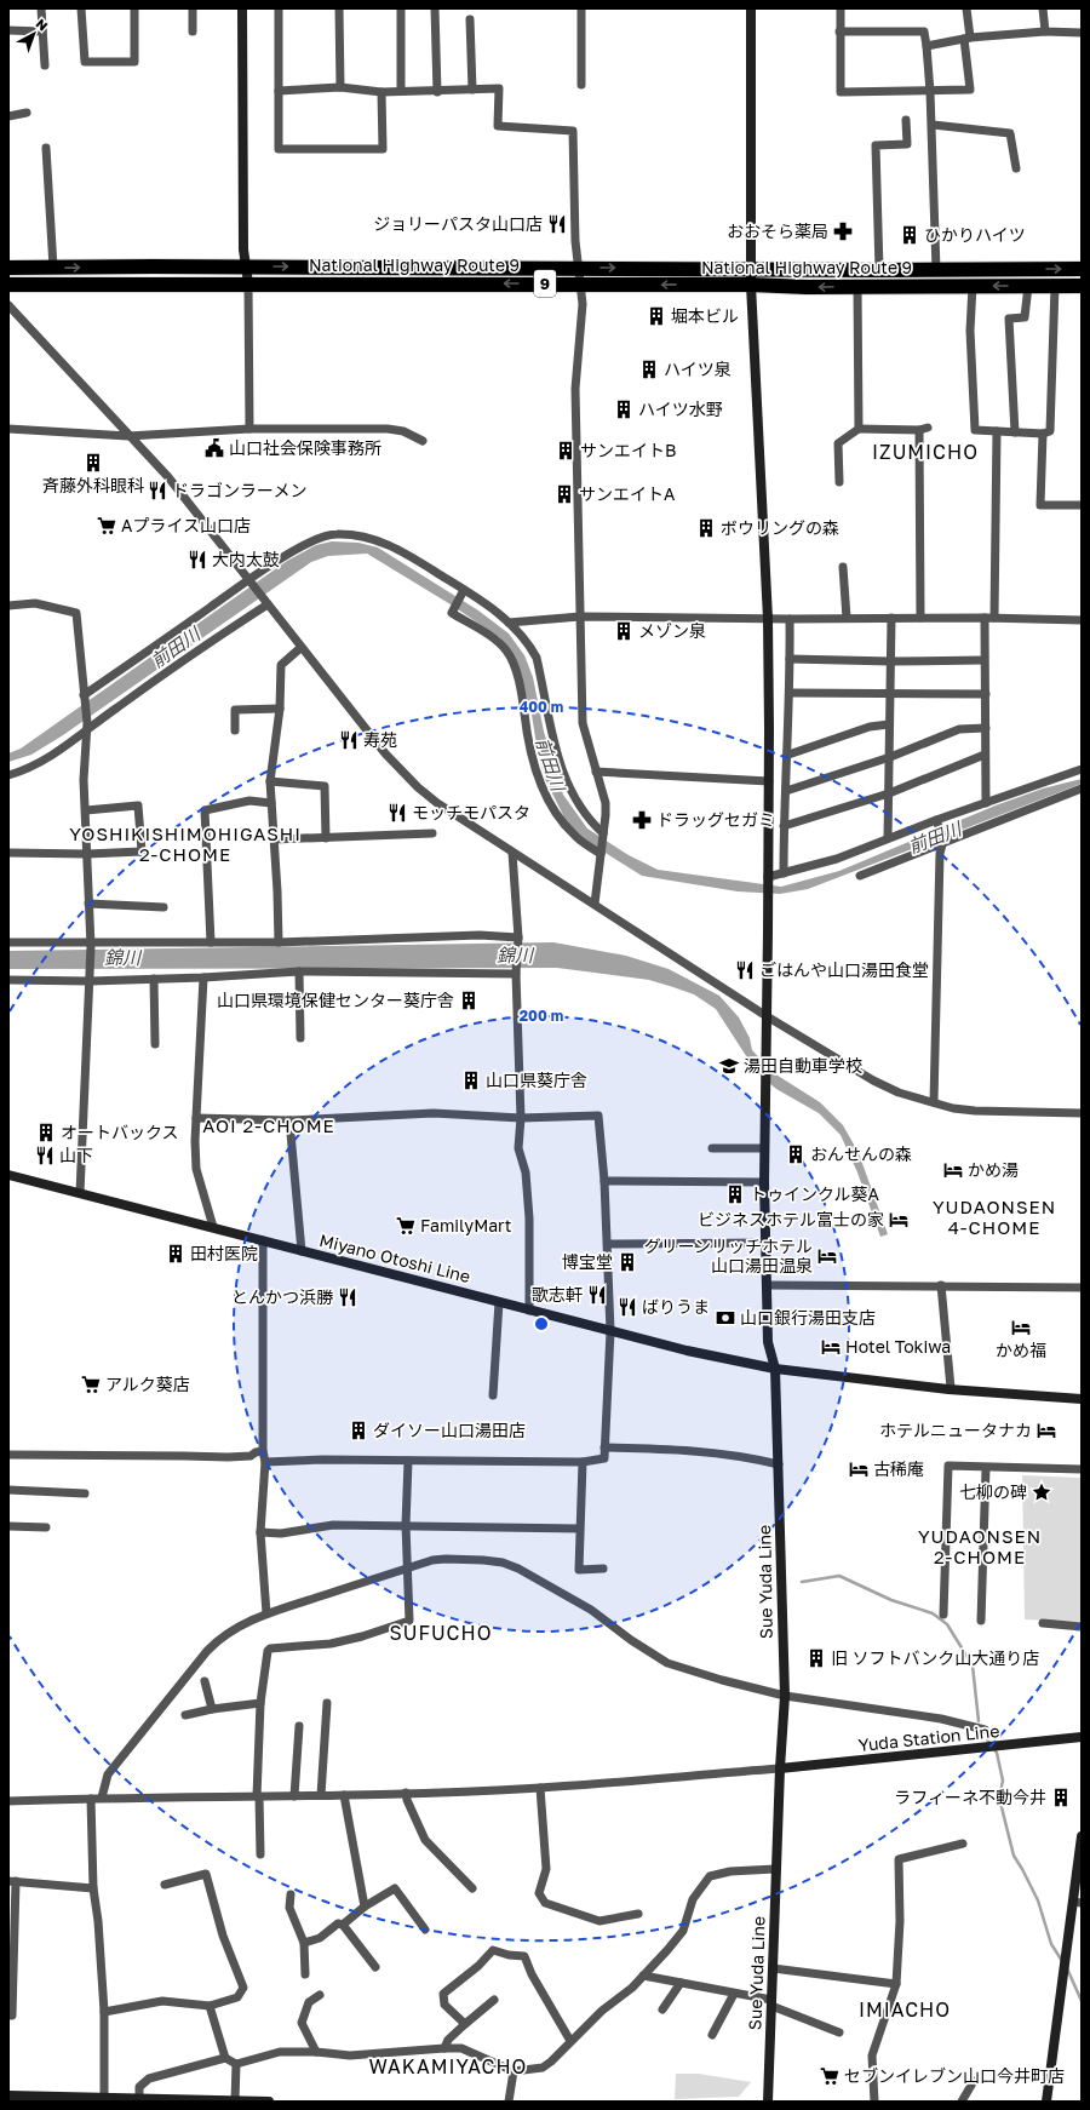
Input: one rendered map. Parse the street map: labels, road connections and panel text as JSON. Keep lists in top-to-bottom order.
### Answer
{
  "streets": {
    "highway": ["National Highway Route 9", "9"],
    "main road": ["Miyano Otoshi Line", "Sue Yuda Line", "Yuda Station Line"]
  },
  "crossings": [
    ["National Highway Route 9", "Sue Yuda Line"],
    ["Miyano Otoshi Line", "Sue Yuda Line"],
    ["Sue Yuda Line", "Yuda Station Line"]
  ],
  "districts": [
    "IZUMICHO",
    "YOSHIKISHIMOHIGASHI 2-CHOME",
    "AOI 2-CHOME",
    "YUDAONSEN 4-CHOME",
    "YUDAONSEN 2-CHOME",
    "SUFUCHO",
    "IMIACHO",
    "WAKAMIYACHO"
  ],
  "water": ["前田川", "錦川"],
  "places": {
    "restaurant": [
      "ジョリーパスタ山口店",
      "ドラゴンラーメン",
      "大内太鼓",
      "寿苑",
      "モッチモパスタ",
      "ごはんや山口湯田食堂",
      "山下",
      "歌志軒",
      "とんかつ浜勝",
      "ばりうま"
    ],
    "pharmacy": ["おおそら薬局", "ドラッグセガミ"],
    "building": [
      "ひかりハイツ",
      "堀本ビル",
      "ハイツ泉",
      "ハイツ水野",
      "サンエイトB",
      "斉藤外科眼科",
      "サンエイトA",
      "ボウリングの森",
      "メゾン泉",
      "山口県環境保健センター葵庁舎",
      "山口県葵庁舎",
      "オートバックス",
      "おんせんの森",
      "トゥインクル葵A",
      "田村医院",
      "博宝堂",
      "ダイソー山口湯田店",
      "旧 ソフトバンク山大通り店",
      "ラフィーネ不動今井"
    ],
    "public building": ["山口社会保険事務所"],
    "supermarket": [
      "Aプライス山口店",
      "FamilyMart",
      "アルク葵店",
      "セブンイレブン山口今井町店"
    ],
    "school or university": ["湯田自動車学校"],
    "hotel": [
      "かめ湯",
      "ビジネスホテル富士の家",
      "グリーンリッチホテル 山口湯田温泉",
      "かめ福",
      "Hotel Tokiwa",
      "ホテルニュータナカ",
      "古稀庵"
    ],
    "bank": ["山口銀行湯田支店"],
    "place": ["七柳の碑"]
  },
  "north": "top right",
  "rings": ["400 m", "200 m"]
}
